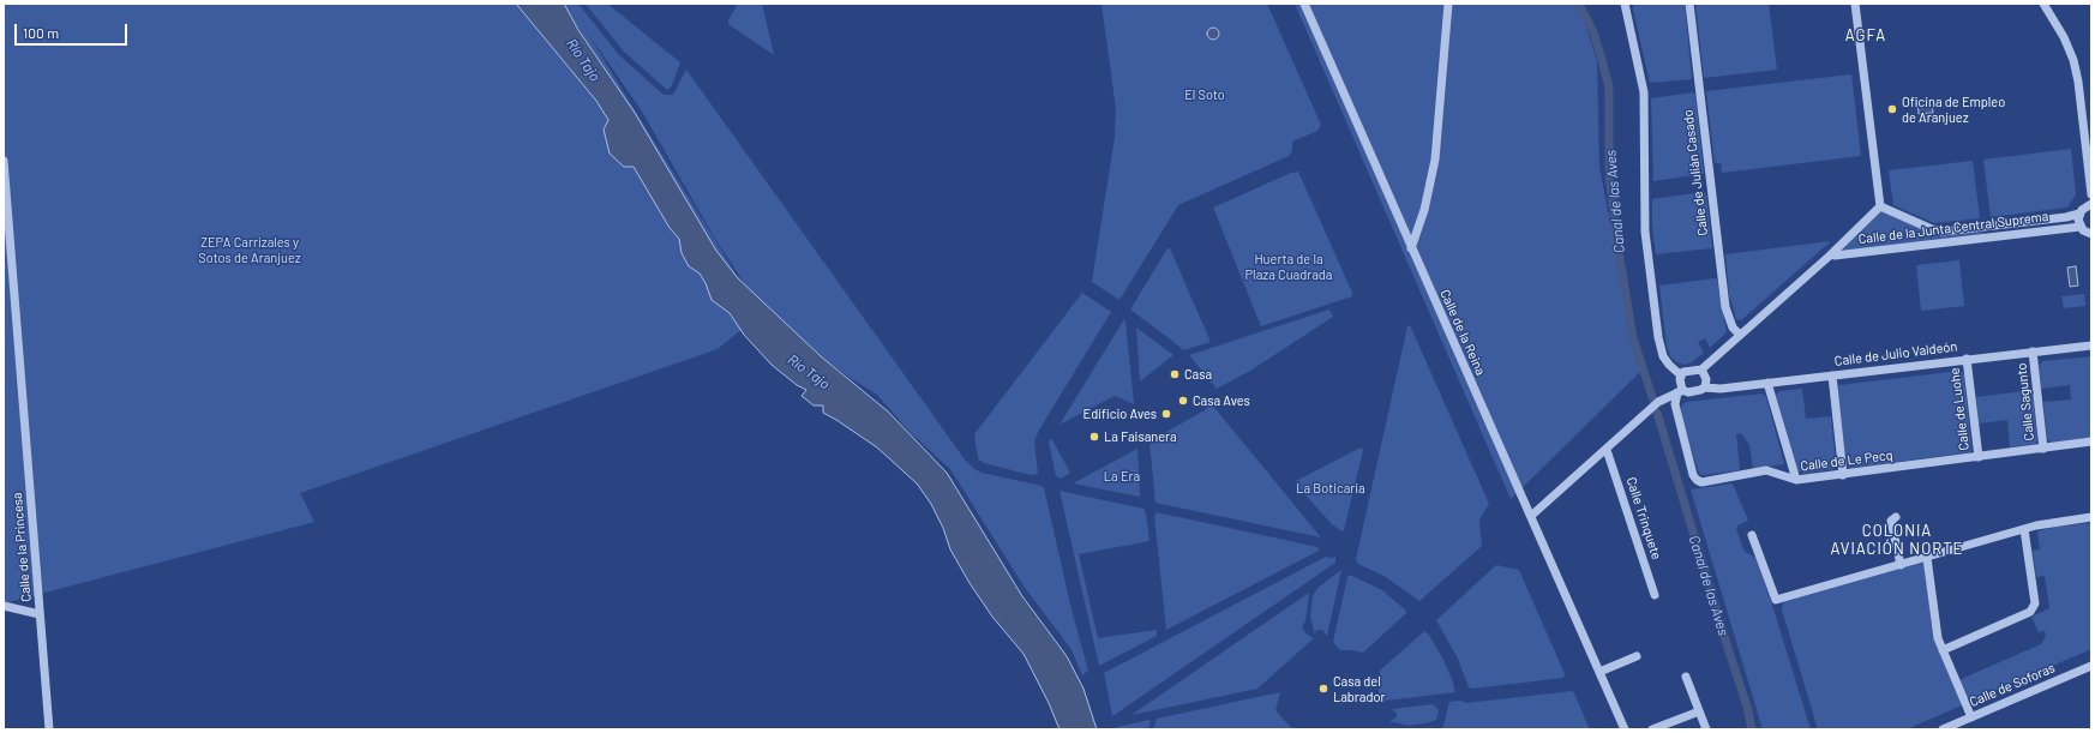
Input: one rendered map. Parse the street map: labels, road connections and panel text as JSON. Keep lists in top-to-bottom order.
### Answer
{
  "streets": {
    "street": [
      "Calle de Julián Casado",
      "Calle de la Junta Central Suprema",
      "Calle de la Reina",
      "Calle de Julio Valdeón",
      "Calle Sagunto",
      "Calle de Luohe",
      "Calle de Le Pecq",
      "Calle Trinquete",
      "Calle de la Princesa",
      "Calle de Soforas"
    ]
  },
  "crossings": [
    ["Calle de Julián Casado", "Calle de la Junta Central Suprema"],
    ["Calle de la Junta Central Suprema", "Calle de Julio Valdeón"],
    ["Calle de la Junta Central Suprema", "Calle de Le Pecq"],
    ["Calle de Julio Valdeón", "Calle Sagunto"],
    ["Calle de Julio Valdeón", "Calle de Luohe"],
    ["Calle de Julio Valdeón", "Calle de Le Pecq"],
    ["Calle Sagunto", "Calle de Le Pecq"],
    ["Calle de Luohe", "Calle de Le Pecq"]
  ],
  "districts": ["AGFA", "COLONIA AVIACIÓN NORTE"],
  "water": ["Río Tajo", "Canal de las Aves"],
  "parks": [
    "El Soto",
    "ZEPA Carrizales y Sotos de Aranjuez",
    "Huerta de la Plaza Cuadrada",
    "La Era",
    "La Boticaria"
  ],
  "places": [
    "Oficina de Empleo de Aranjuez",
    "Casa",
    "Casa Aves",
    "Edificio Aves",
    "La Faisanera",
    "Casa del Labrador"
  ],
  "scale_bar": "100 m"
}
